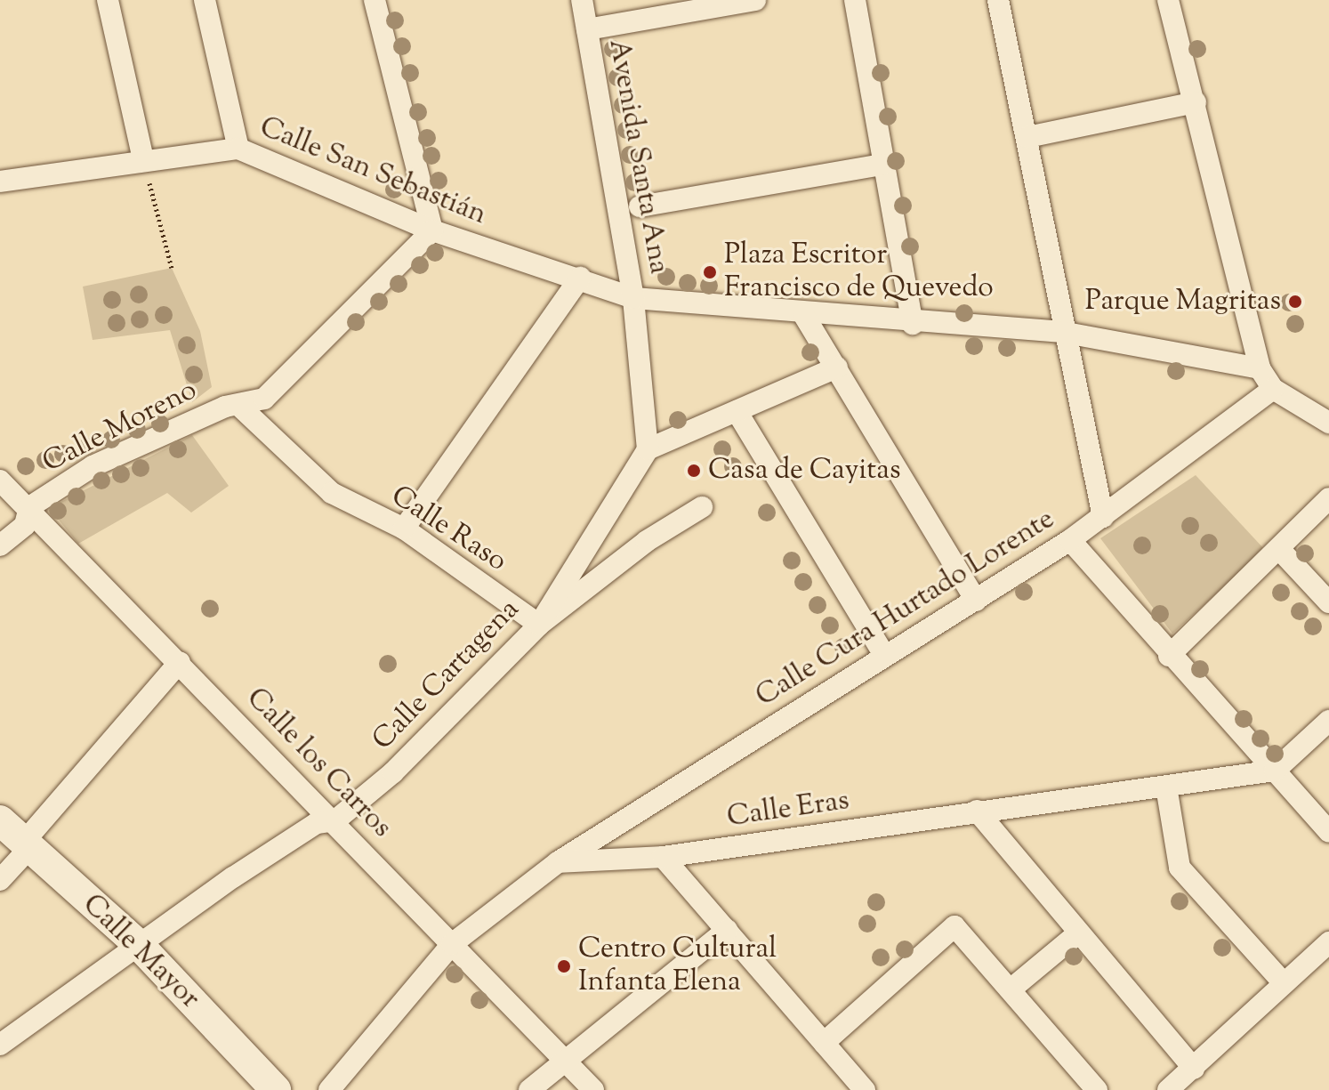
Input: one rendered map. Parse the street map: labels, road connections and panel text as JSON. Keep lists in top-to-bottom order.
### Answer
{
  "streets": {
    "main road": ["Calle Mayor"],
    "street": [
      "Avenida Santa Ana",
      "Calle San Sebastián",
      "Calle Moreno",
      "Calle Raso",
      "Calle Cura Hurtado Lorente",
      "Calle Cartagena",
      "Calle los Carros",
      "Calle Eras"
    ]
  },
  "crossings": [
    ["Avenida Santa Ana", "Calle San Sebastián"],
    ["Calle San Sebastián", "Calle Moreno"],
    ["Calle Moreno", "Calle Raso"],
    ["Calle Moreno", "Calle los Carros"],
    ["Calle Raso", "Calle Cartagena"],
    ["Calle Cura Hurtado Lorente", "Calle Eras"],
    ["Calle Cartagena", "Calle los Carros"],
    ["Calle Cartagena", "Calle Mayor"]
  ],
  "places": [
    "Plaza Escritor Francisco de Quevedo",
    "Parque Magritas",
    "Casa de Cayitas",
    "Centro Cultural Infanta Elena"
  ]
}
